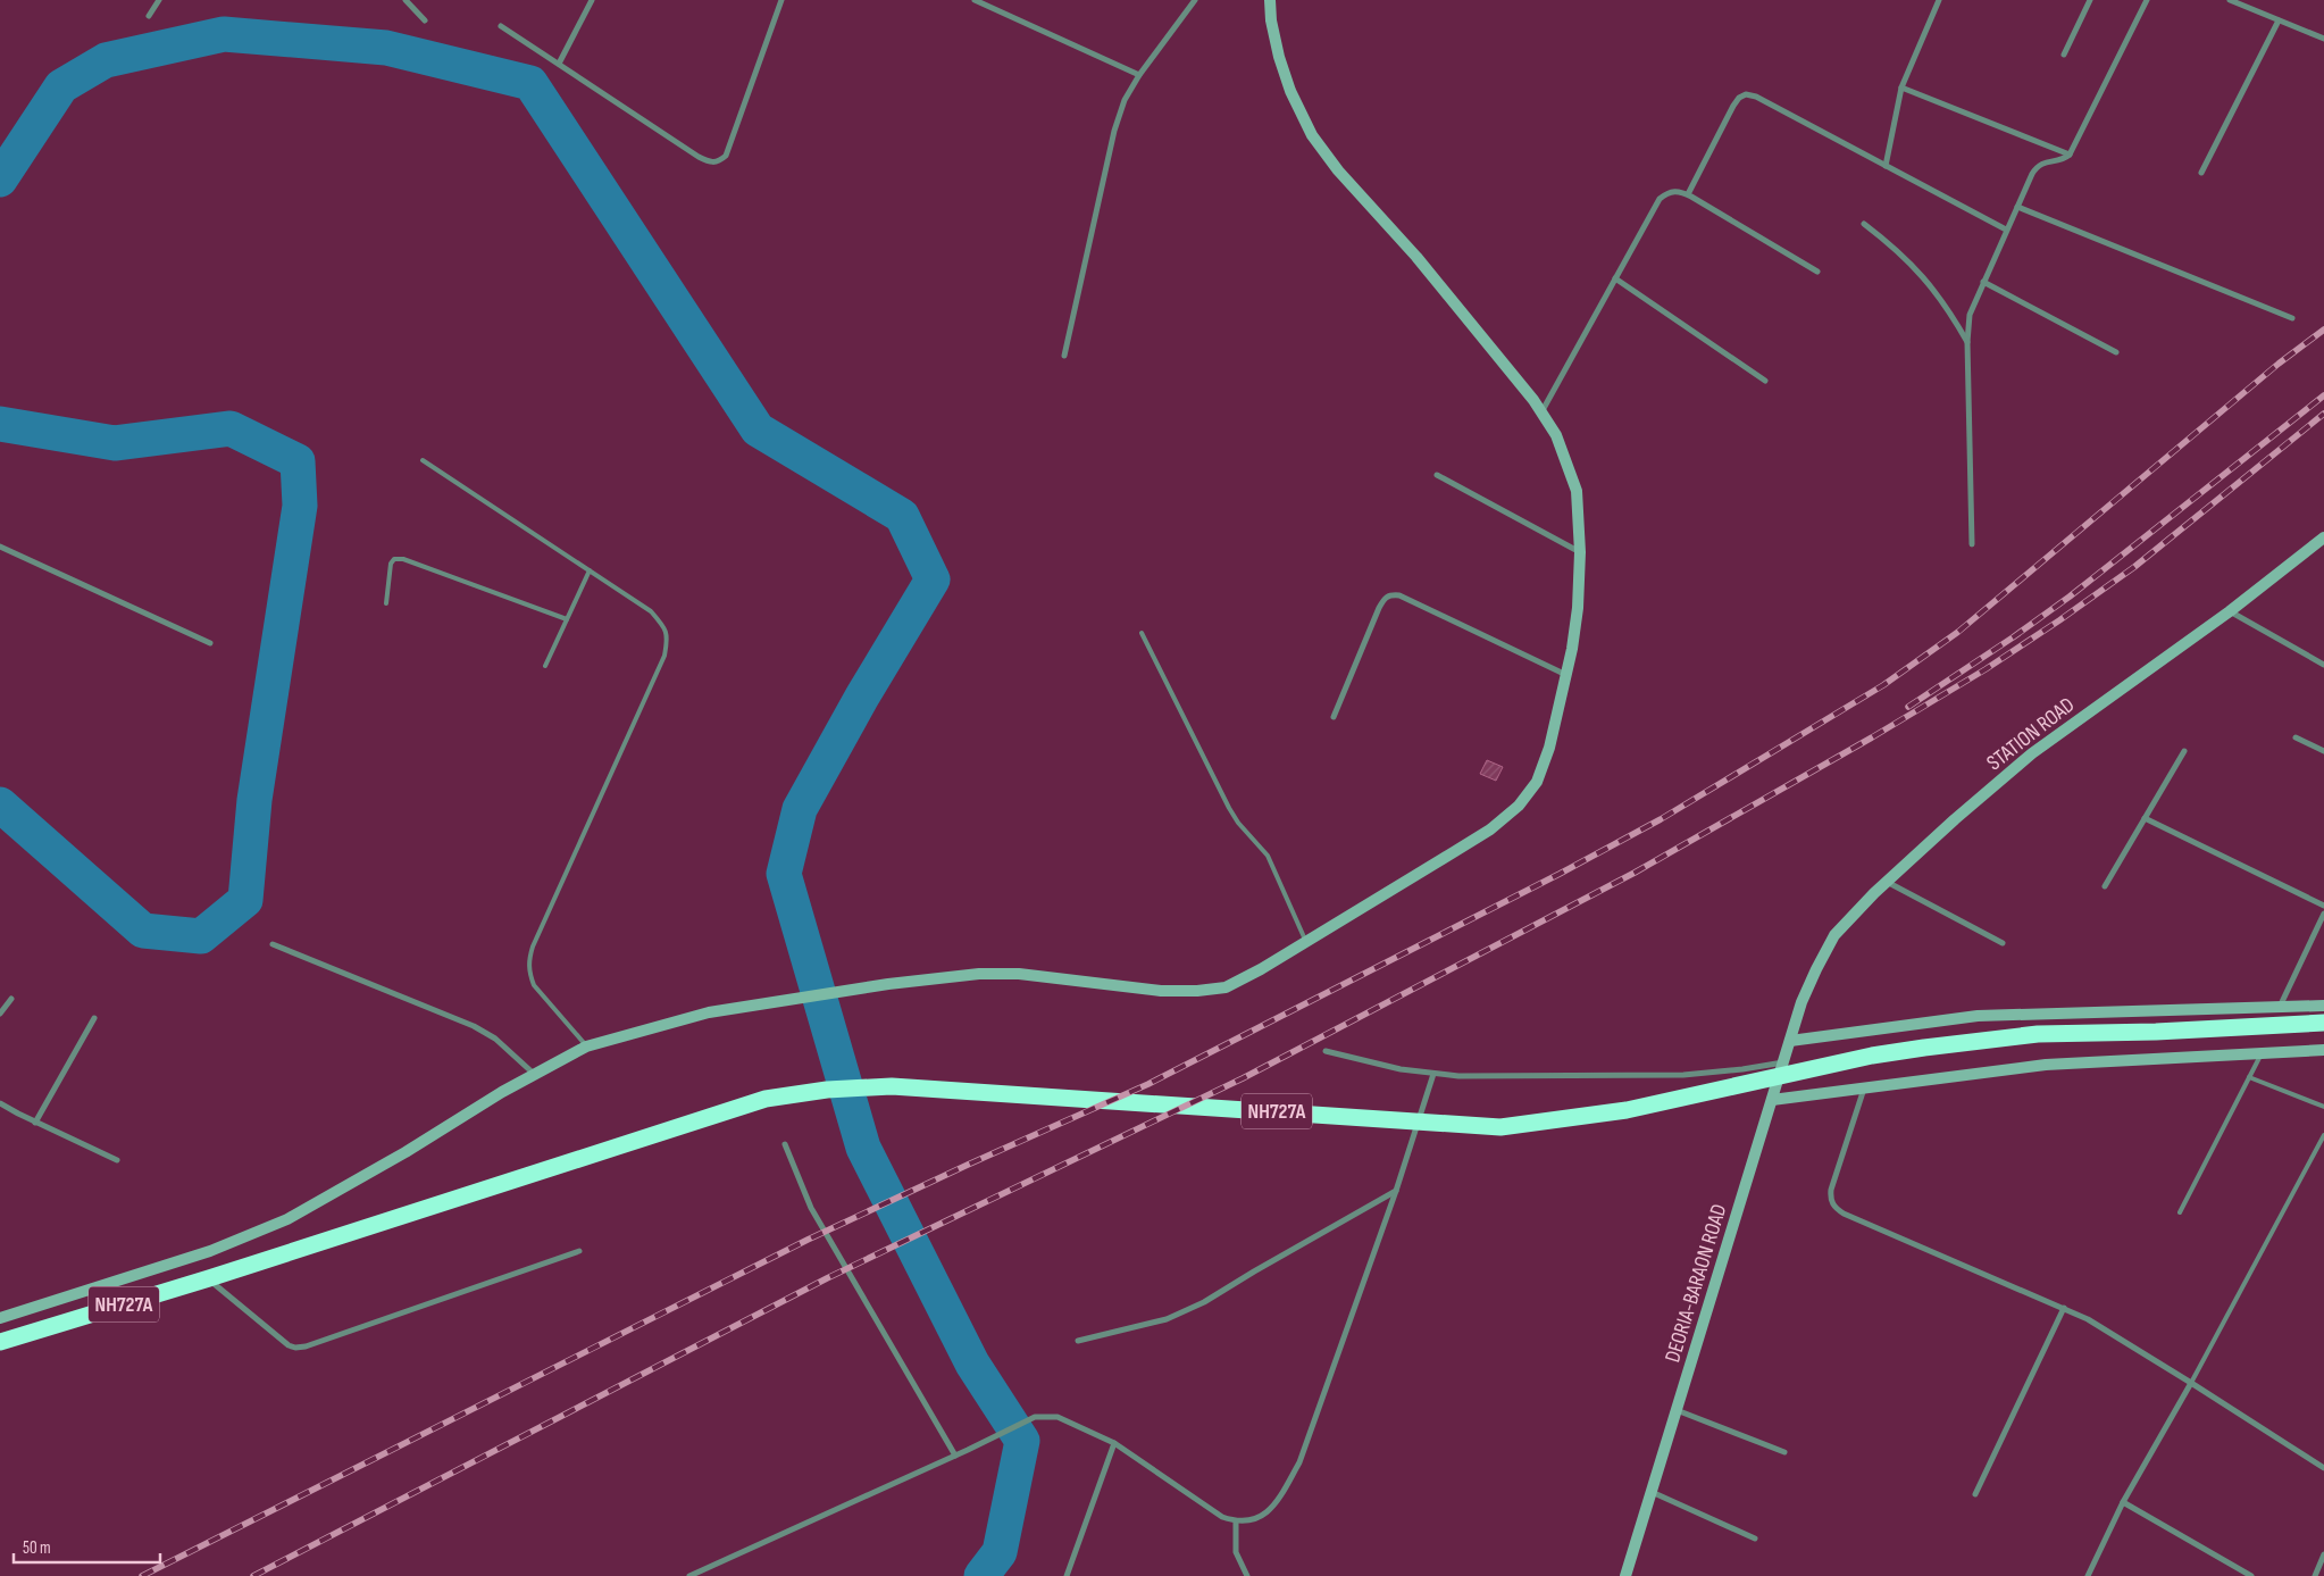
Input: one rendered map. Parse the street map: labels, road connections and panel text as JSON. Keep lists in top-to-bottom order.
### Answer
{
  "streets": {
    "highway": ["NH727A"],
    "main road": ["STATION ROAD", "DEORIA-BARAON ROAD"]
  },
  "crossings": [
    ["STATION ROAD", "DEORIA-BARAON ROAD"]
  ],
  "scale_bar": "50 m"
}
